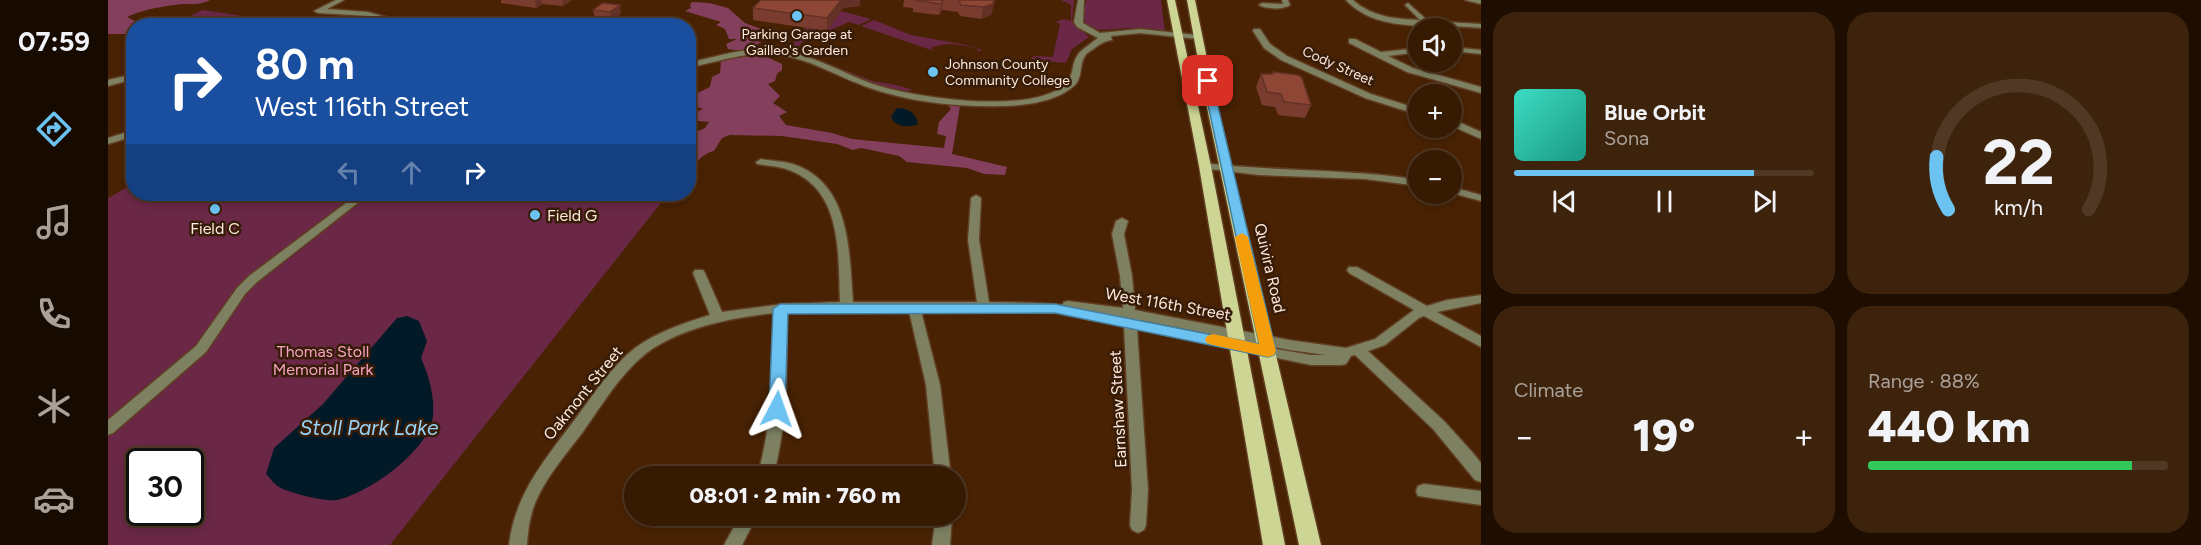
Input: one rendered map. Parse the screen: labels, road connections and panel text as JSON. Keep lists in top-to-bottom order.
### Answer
{
  "streets": {
    "main road": ["Quivira Road"],
    "street": [
      "Cody Street",
      "West 116th Street",
      "Oakmont Street",
      "Earnshaw Street"
    ]
  },
  "crossings": [
    ["Quivira Road", "West 116th Street"],
    ["West 116th Street", "Oakmont Street"],
    ["West 116th Street", "Earnshaw Street"]
  ],
  "water": ["Stoll Park Lake"],
  "parks": ["Thomas Stoll Memorial Park"],
  "places": [
    "Parking Garage at Gailleo's Garden",
    "Johnson County Community College",
    "Field C",
    "Field G"
  ],
  "page": {
    "tabs": "07:59",
    "map_buttons": ["+", "−"],
    "turn": ["80 m", "West 116th Street"],
    "song": ["Blue Orbit", "Sona"],
    "tile": [
      "Climate",
      ["Range · 88%", "440 km"]
    ],
    "heat": ["−", "19°", "+"],
    "limit": "30",
    "trip": "08:01 · 2 min · 760 m",
    "gauge": ["22", "km/h"]
  }
}
